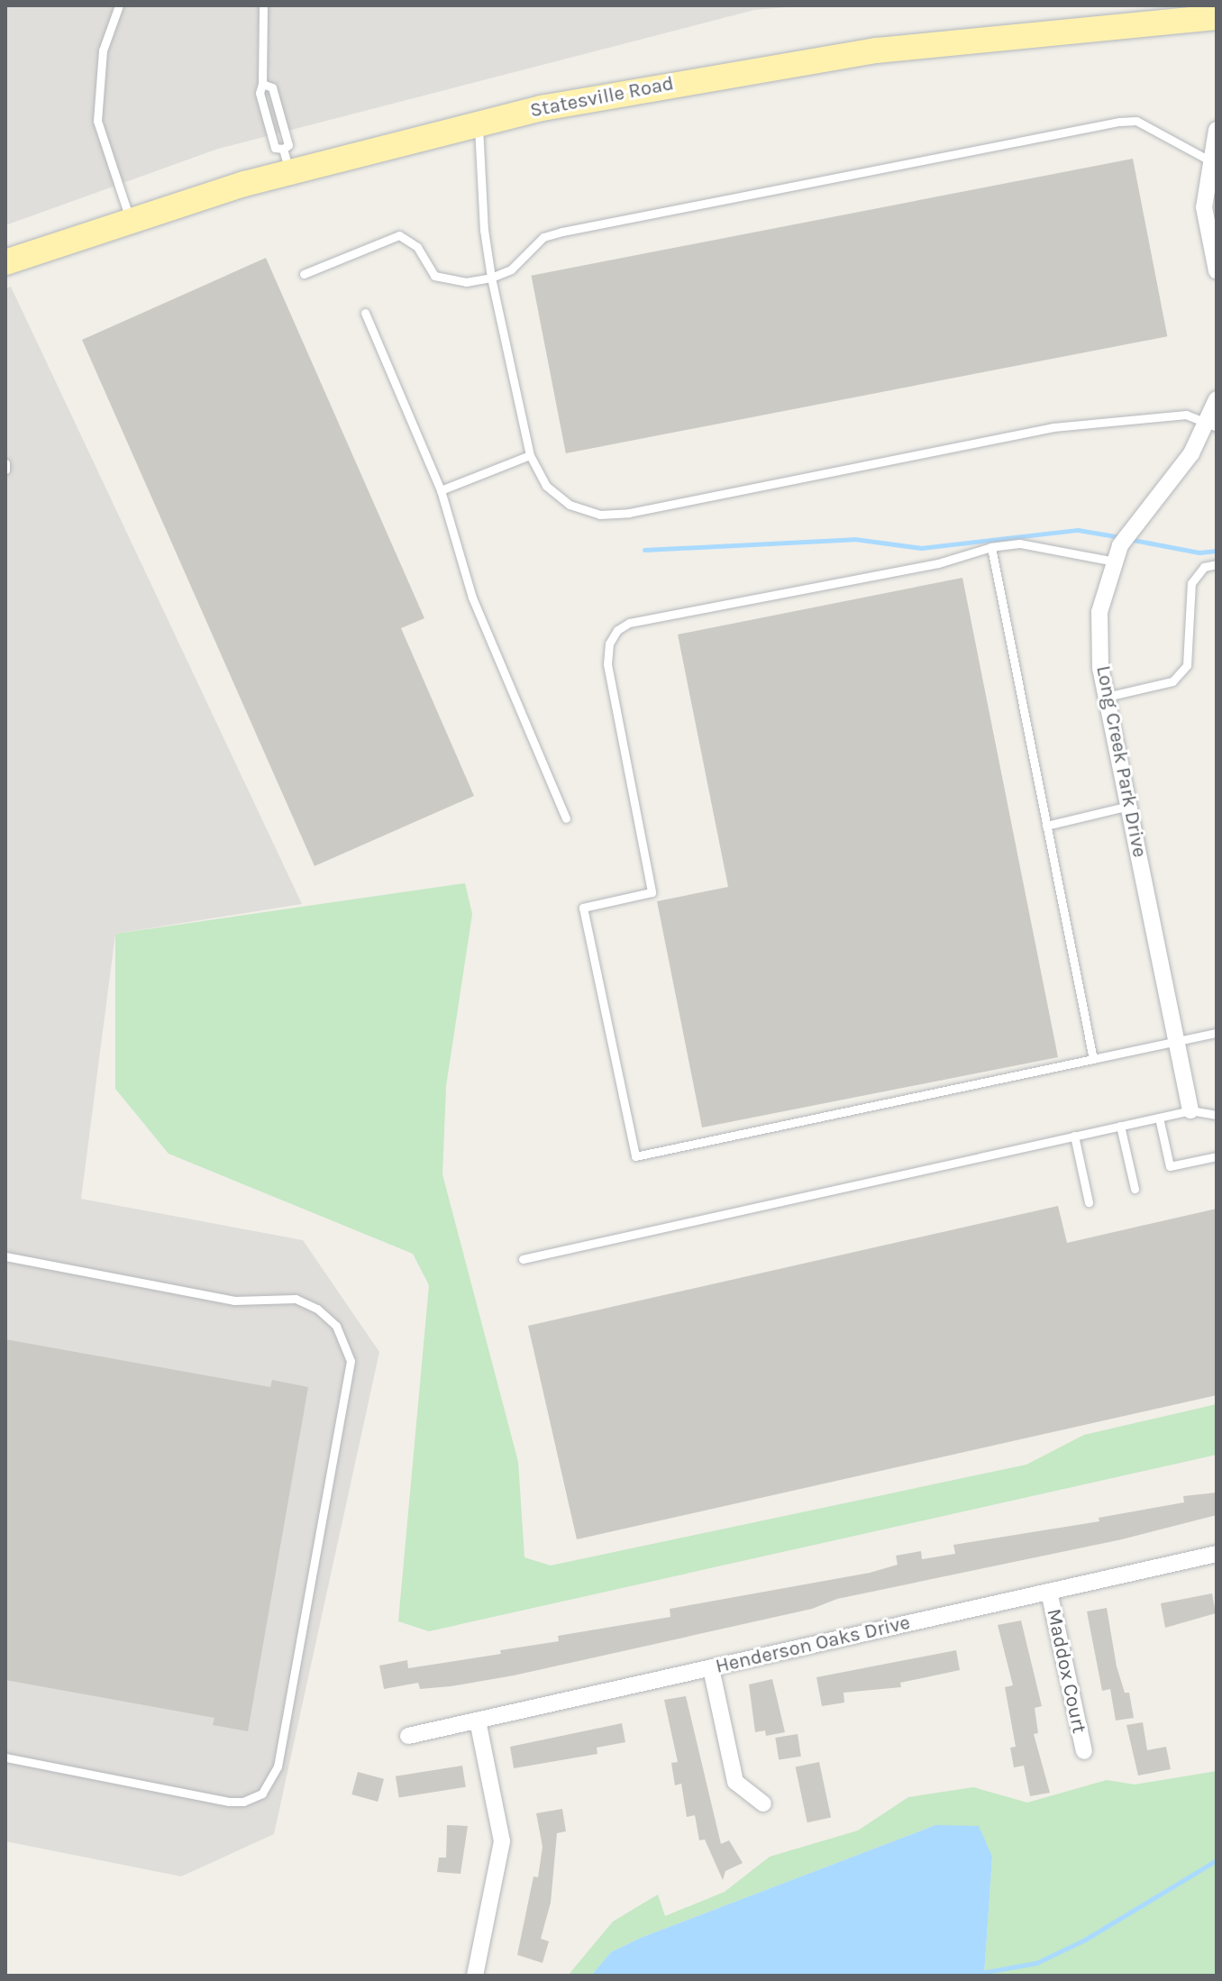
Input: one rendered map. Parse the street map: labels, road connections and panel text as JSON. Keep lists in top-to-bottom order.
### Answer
{
  "streets": {
    "main road": ["Statesville Road"],
    "street": ["Long Creek Park Drive", "Henderson Oaks Drive", "Maddox Court"]
  },
  "crossings": [
    ["Henderson Oaks Drive", "Maddox Court"]
  ]
}
